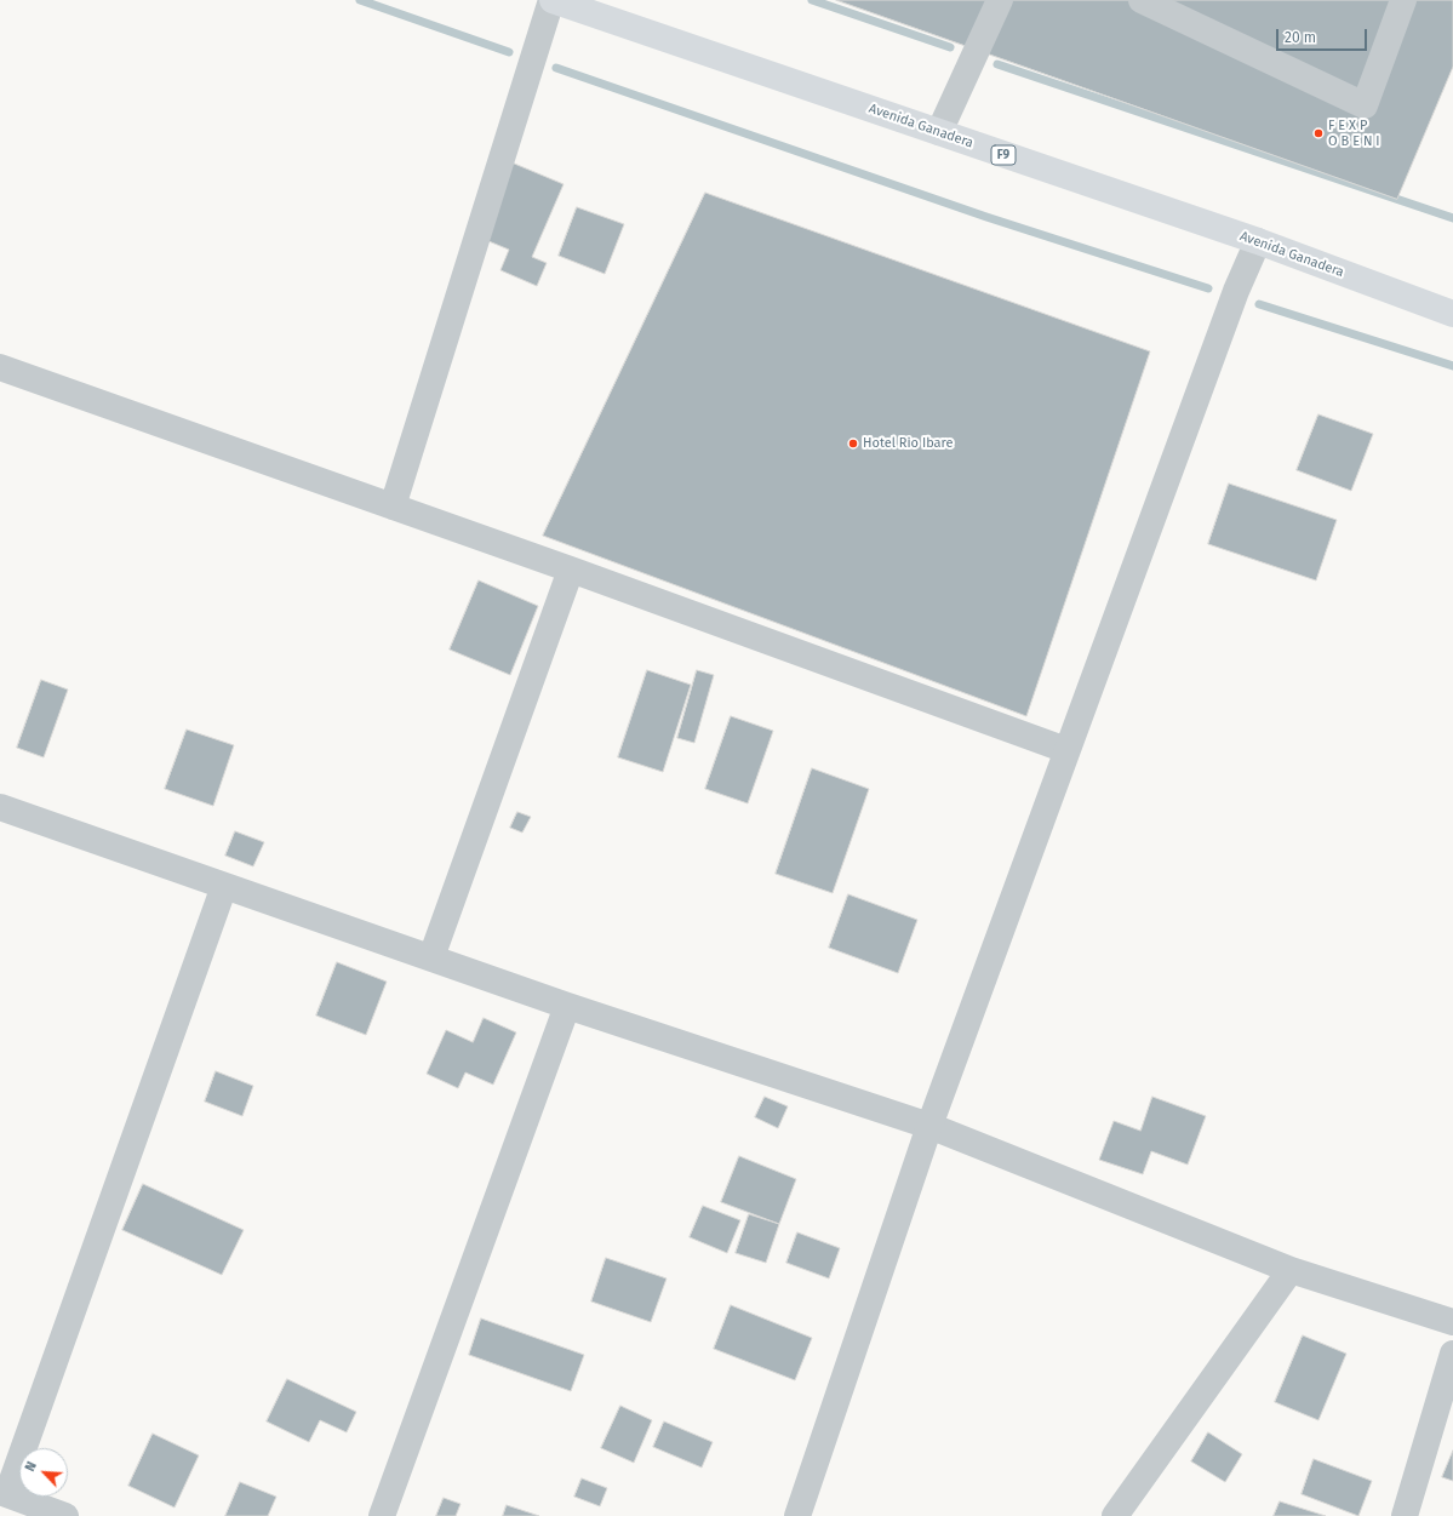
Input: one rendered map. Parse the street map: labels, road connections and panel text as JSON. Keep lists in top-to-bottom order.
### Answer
{
  "streets": {
    "highway": ["Avenida Ganadera", "F9"]
  },
  "places": ["F E X P O B E N I", "Hotel Rio Ibare"],
  "scale_bar": "20 m",
  "north": "top left"
}
